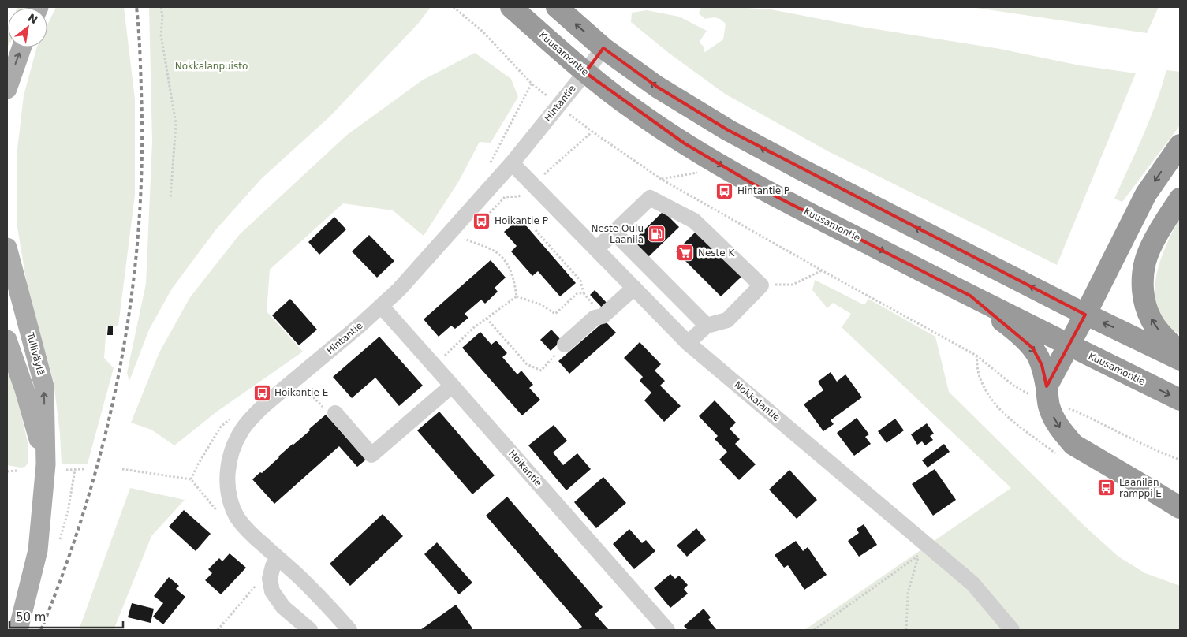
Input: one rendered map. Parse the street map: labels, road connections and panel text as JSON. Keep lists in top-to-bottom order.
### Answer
{
  "streets": {
    "highway": ["Kuusamontie"],
    "main road": ["Tulliväylä"],
    "street": ["Hintantie", "Nokkalantie", "Hoikantie"]
  },
  "crossings": [
    ["Kuusamontie", "Hintantie"],
    ["Hintantie", "Nokkalantie"],
    ["Hintantie", "Hoikantie"]
  ],
  "parks": ["Nokkalanpuisto"],
  "places": {
    "bus stop": [
      "Hintantie P",
      "Hoikantie P",
      "Hoikantie E",
      "Laanilan ramppi E"
    ],
    "fuel station": ["Neste Oulu Laanila"],
    "supermarket": ["Neste K"]
  },
  "scale_bar": "50 m",
  "north": "top right"
}
